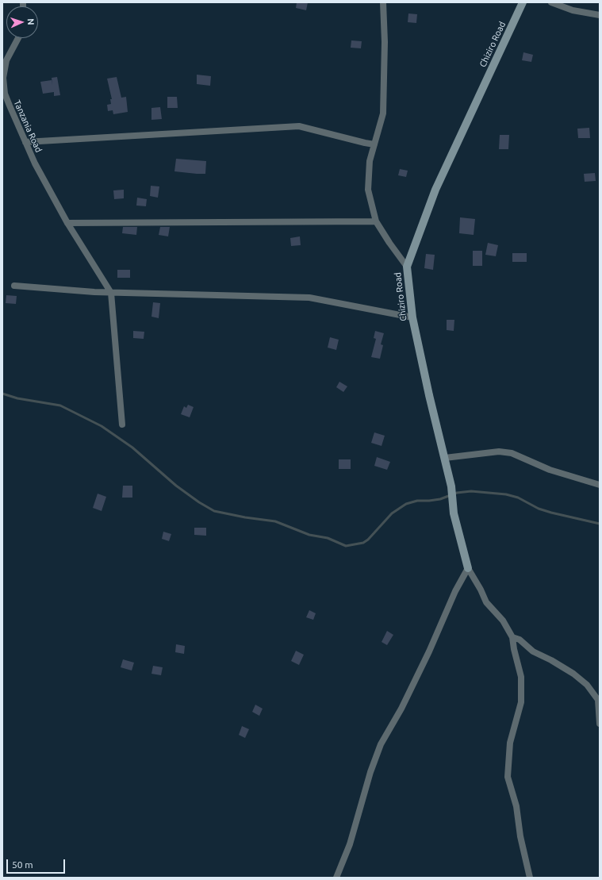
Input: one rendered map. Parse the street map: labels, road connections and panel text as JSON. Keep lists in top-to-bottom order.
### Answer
{
  "streets": {
    "street": ["Chiziro Road", "Tanzania Road"]
  },
  "scale_bar": "50 m",
  "north": "right"
}
